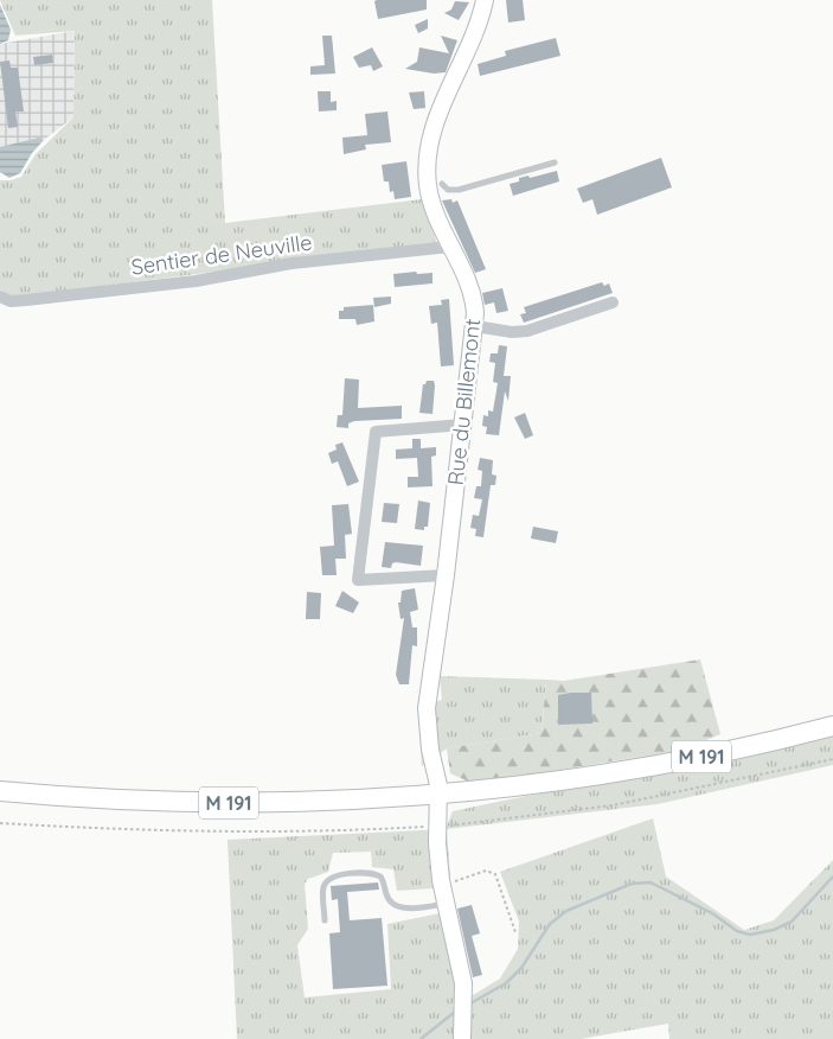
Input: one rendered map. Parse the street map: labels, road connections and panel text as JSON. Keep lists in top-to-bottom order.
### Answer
{
  "streets": {
    "main road": ["M 191"],
    "street": ["Sentier de Neuville", "Rue du Billemont"]
  },
  "crossings": [
    ["Sentier de Neuville", "Rue du Billemont"],
    ["Rue du Billemont", "M 191"]
  ]
}
